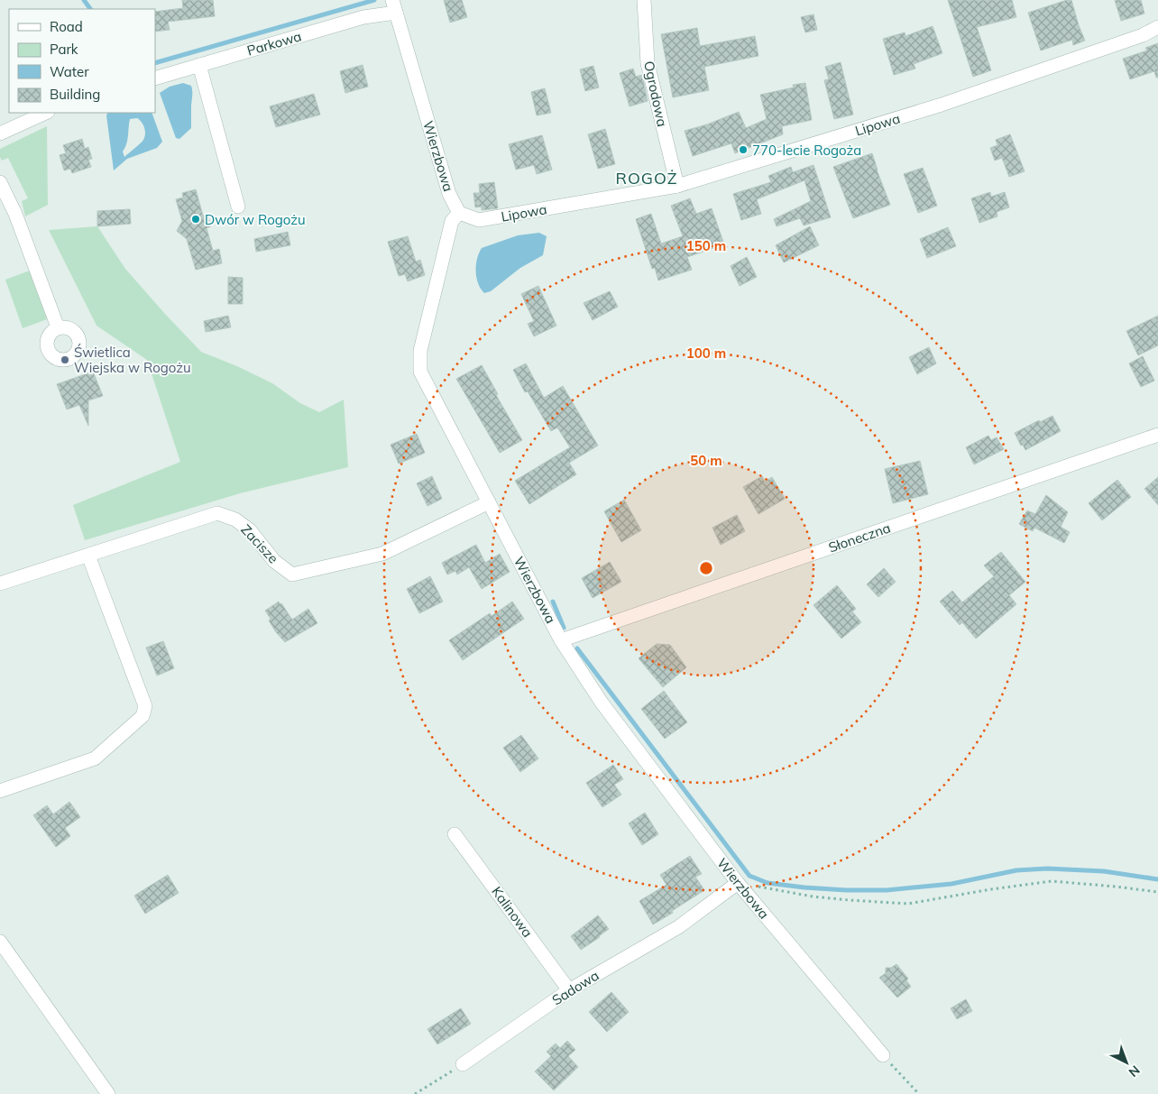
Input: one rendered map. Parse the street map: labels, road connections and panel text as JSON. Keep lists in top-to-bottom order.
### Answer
{
  "streets": {
    "street": [
      "Parkowa",
      "Ogrodowa",
      "Lipowa",
      "Wierzbowa",
      "Słoneczna",
      "Zacisze",
      "Kalinowa",
      "Sadowa"
    ]
  },
  "crossings": [
    ["Parkowa", "Wierzbowa"],
    ["Ogrodowa", "Lipowa"],
    ["Lipowa", "Wierzbowa"],
    ["Wierzbowa", "Słoneczna"],
    ["Wierzbowa", "Zacisze"],
    ["Wierzbowa", "Sadowa"],
    ["Kalinowa", "Sadowa"]
  ],
  "districts": ["ROGOŻ"],
  "places": ["770-lecie Rogoża", "Dwór w Rogożu", "Świetlica Wiejska w Rogożu"],
  "legend": [
    "Road",
    "Park",
    "Water",
    "Building"
  ],
  "north": "bottom right",
  "rings": ["150 m", "100 m", "50 m"]
}
